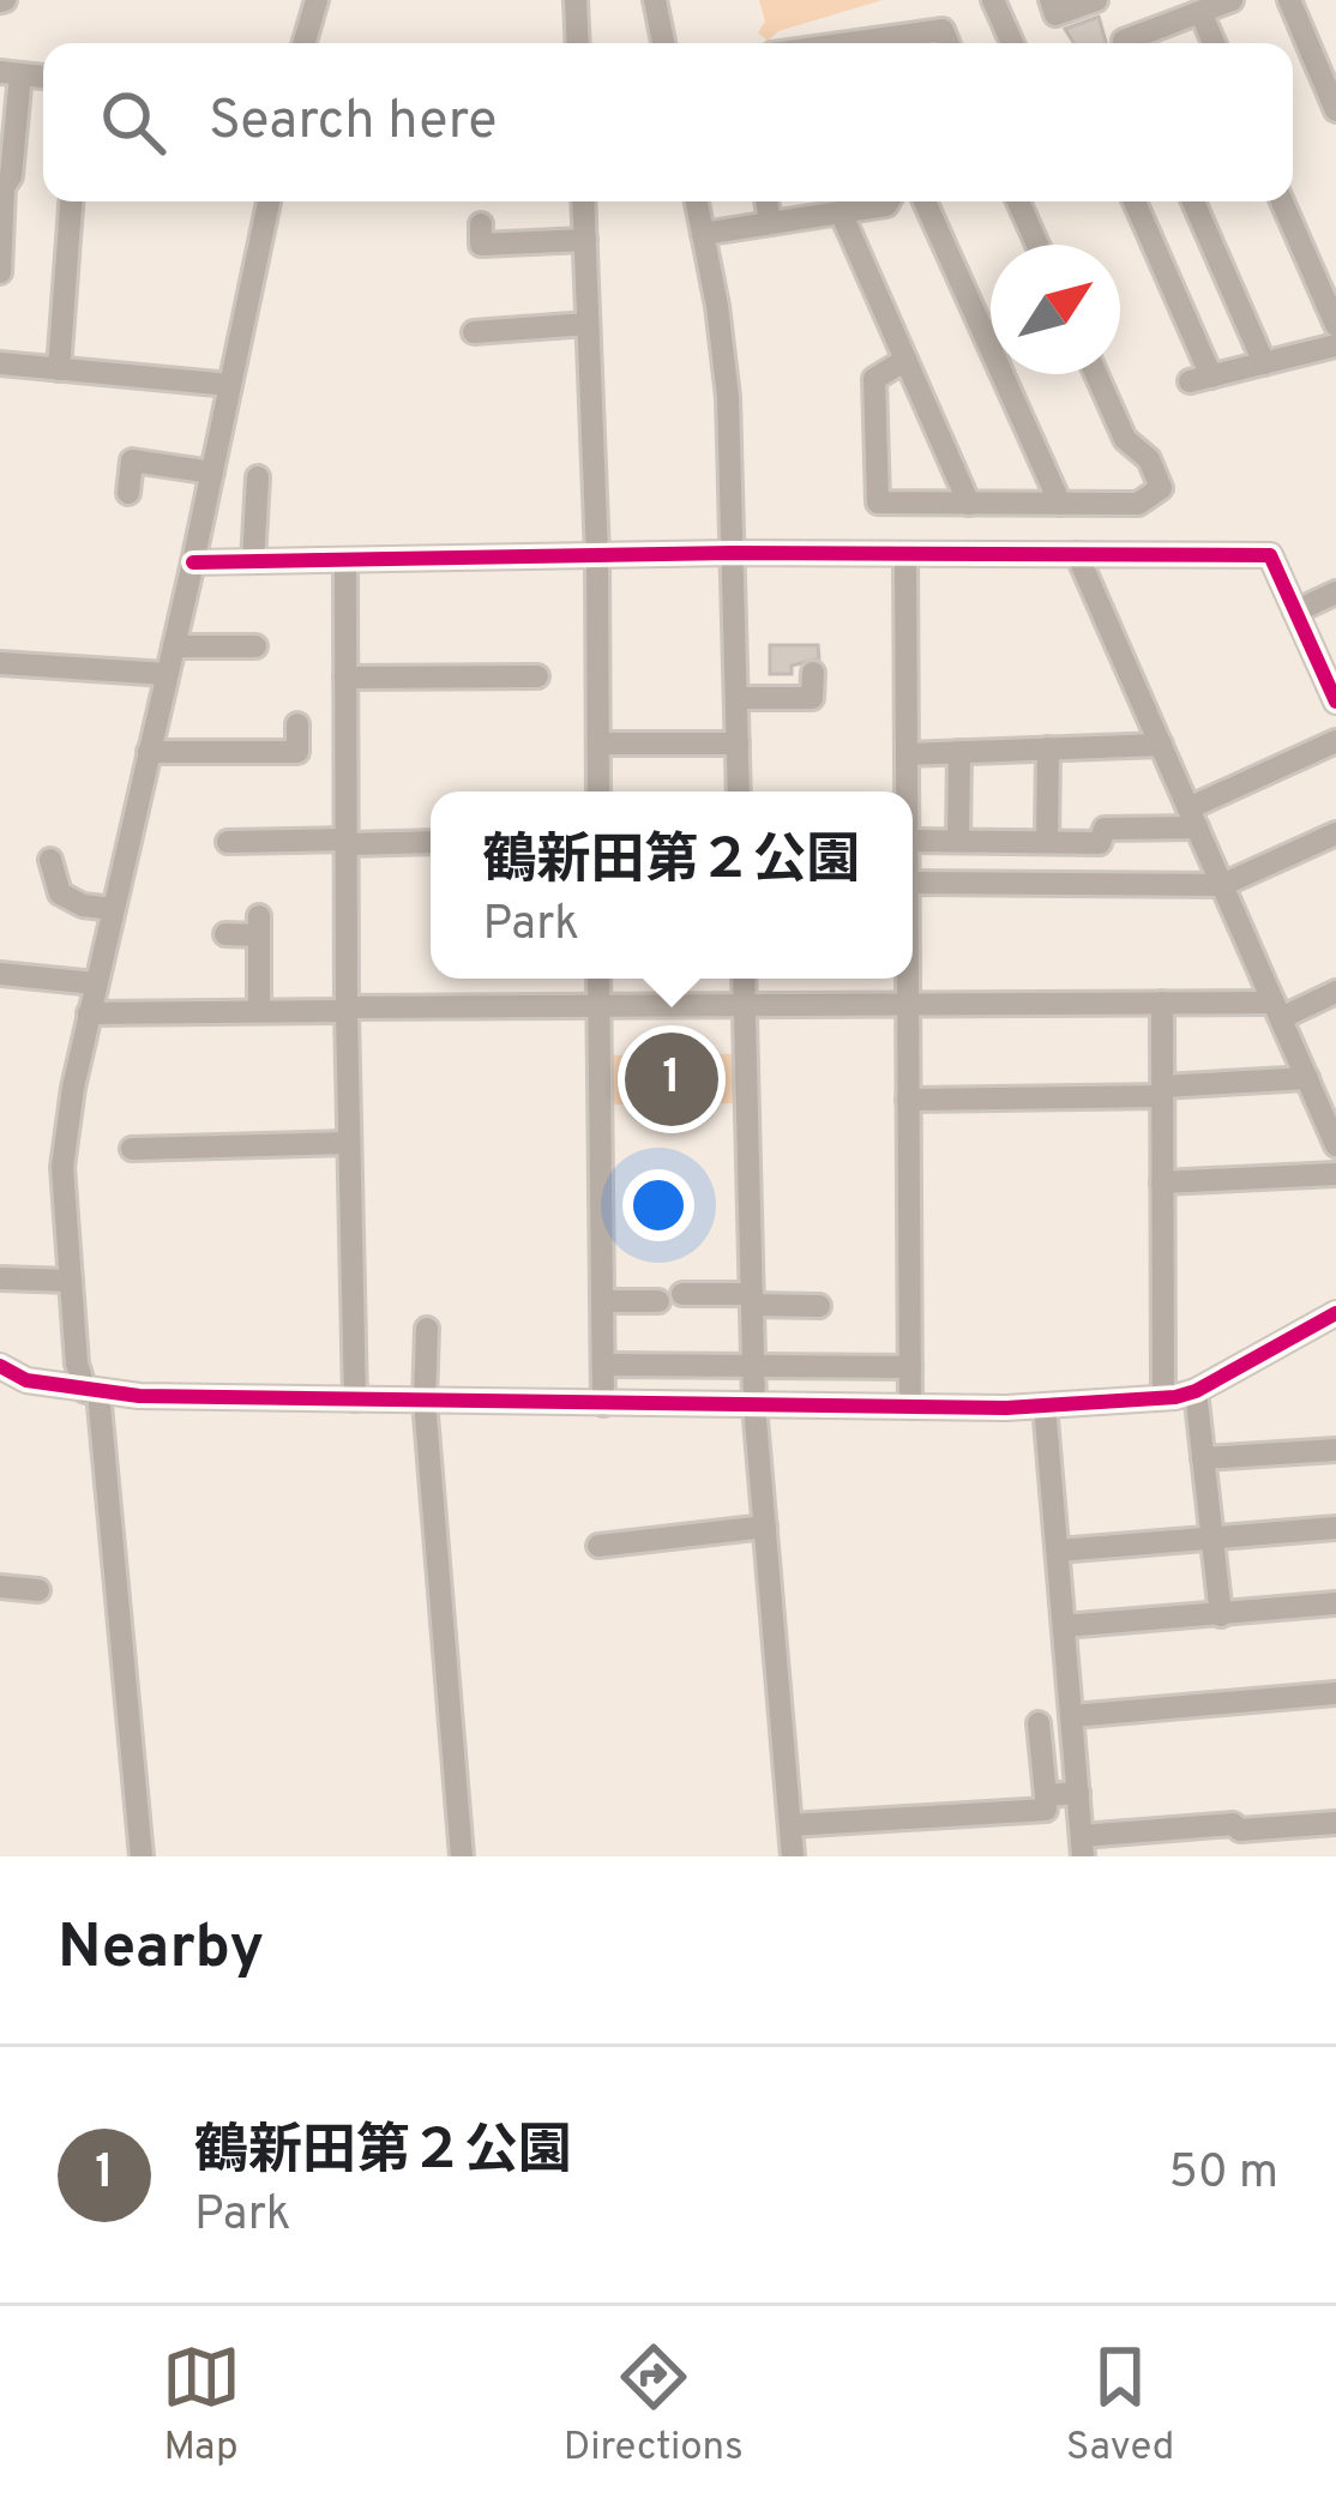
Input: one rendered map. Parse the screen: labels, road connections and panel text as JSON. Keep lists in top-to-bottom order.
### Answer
{
  "north": "top right",
  "page": {
    "search": "Search here",
    "popup": ["鶴新田第２公園", "Park"],
    "pins": "1",
    "heading": "Nearby",
    "list": [
      {
        "mark": "1",
        "name": "鶴新田第２公園",
        "note": "Park",
        "value": "50 m"
      }
    ],
    "nav": ["Map", "Directions", "Saved"]
  }
}
